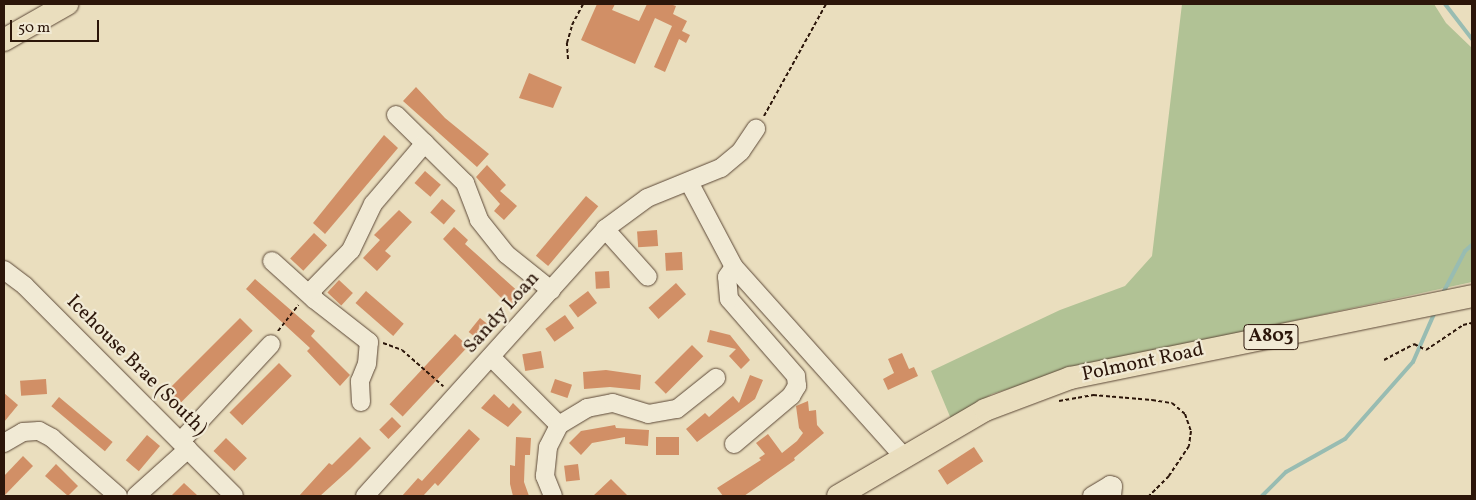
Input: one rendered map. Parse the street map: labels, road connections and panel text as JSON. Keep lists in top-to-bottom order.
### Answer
{
  "streets": {
    "main road": ["A803", "Polmont Road"],
    "street": ["Sandy Loan", "Icehouse Brae (South)"]
  },
  "scale_bar": "50 m"
}
